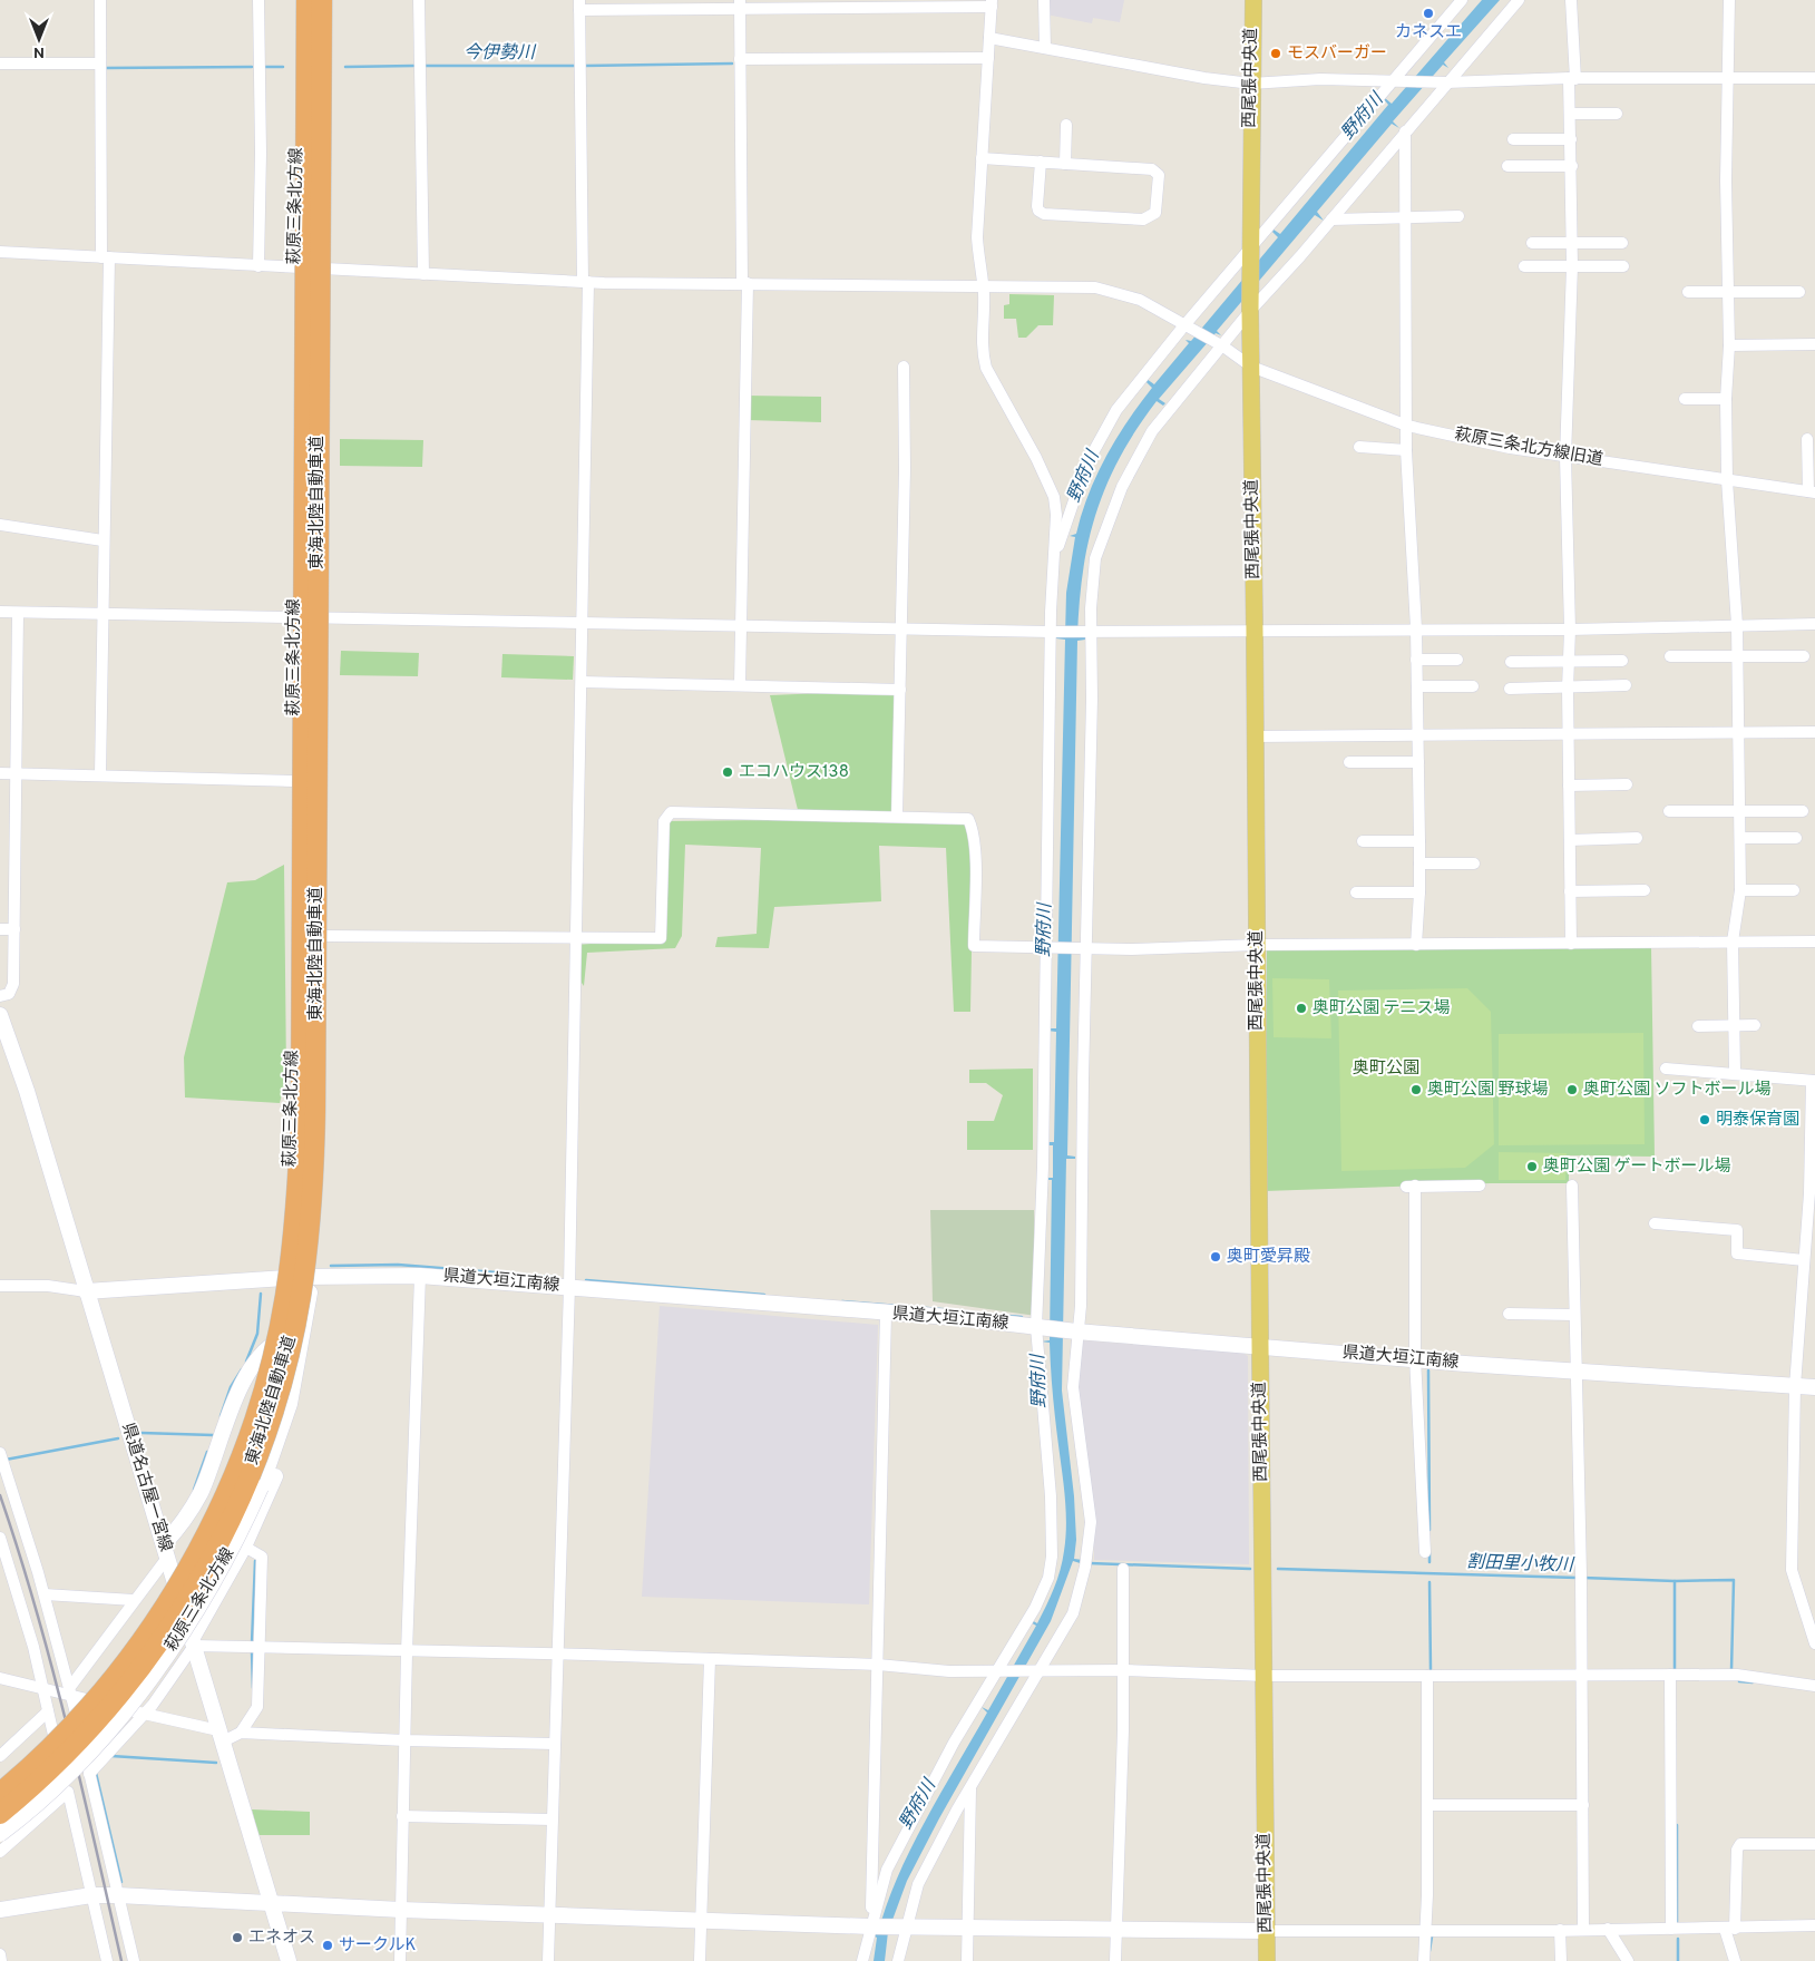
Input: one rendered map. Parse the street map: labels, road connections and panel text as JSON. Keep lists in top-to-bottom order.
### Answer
{
  "streets": {
    "highway": ["東海北陸自動車道"],
    "main road": [
      "西尾張中央道",
      "萩原三条北方線",
      "県道大垣江南線",
      "県道名古屋一宮線"
    ],
    "street": ["萩原三条北方線旧道"]
  },
  "crossings": [
    ["西尾張中央道", "萩原三条北方線旧道"],
    ["西尾張中央道", "県道大垣江南線"],
    ["萩原三条北方線", "萩原三条北方線旧道"],
    ["萩原三条北方線", "県道大垣江南線"],
    ["県道大垣江南線", "県道名古屋一宮線"]
  ],
  "water": ["今伊勢川", "野府川", "割田里小牧川"],
  "parks": ["奥町公園"],
  "places": [
    "カネスエ",
    "モスバーガー",
    "エコハウス138",
    "奥町公園 テニス場",
    "奥町公園 野球場",
    "奥町公園 ソフトボール場",
    "明泰保育園",
    "奥町公園 ゲートボール場",
    "奥町愛昇殿",
    "エネオス",
    "サークルK"
  ],
  "north": "bottom"
}
